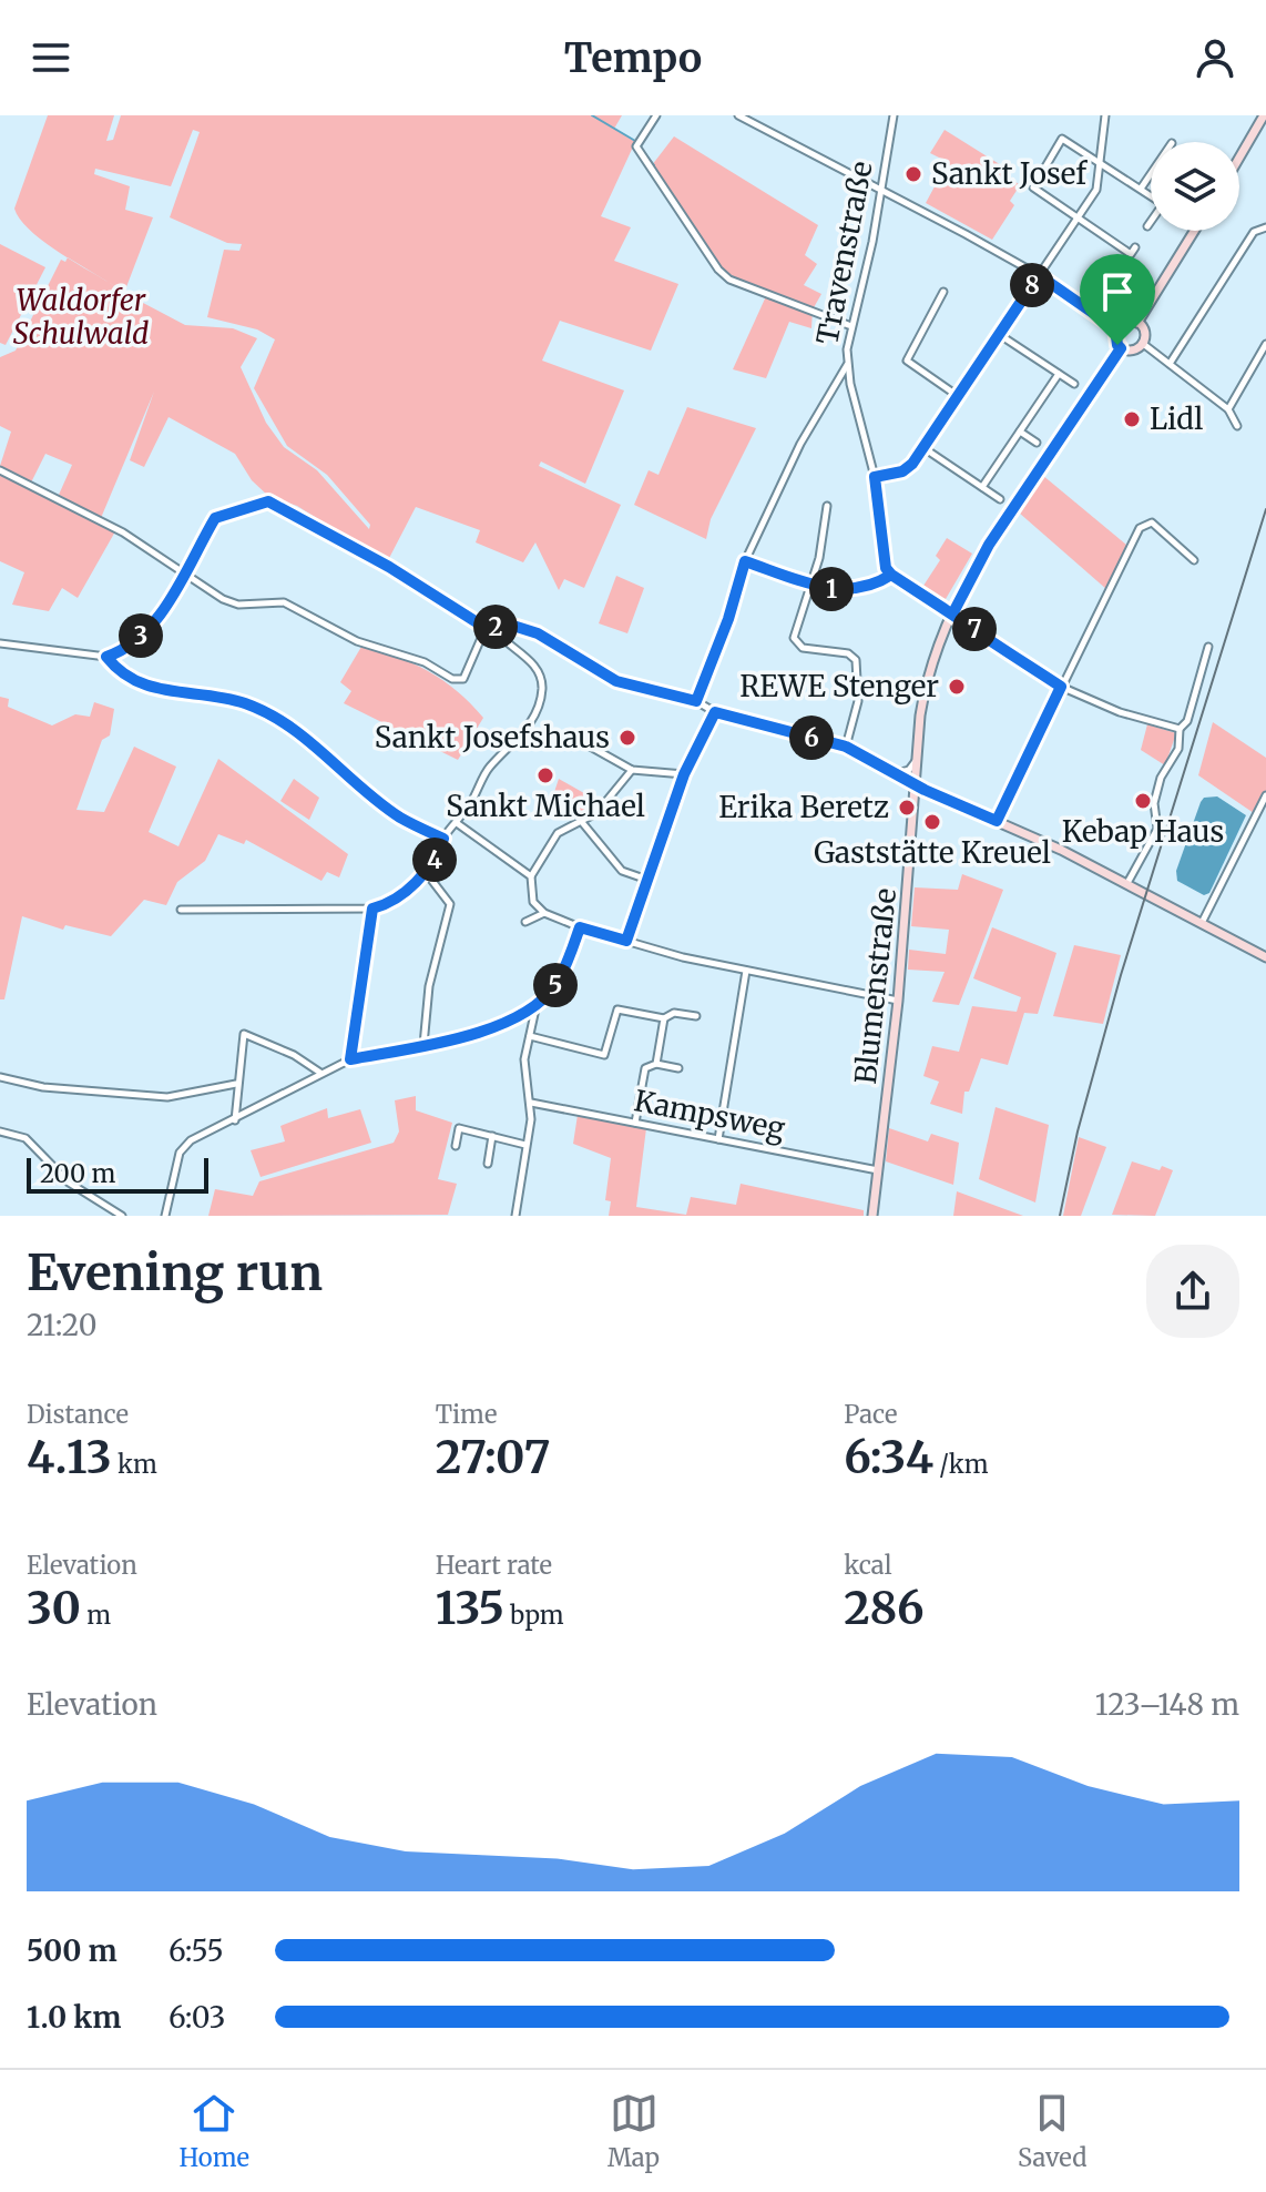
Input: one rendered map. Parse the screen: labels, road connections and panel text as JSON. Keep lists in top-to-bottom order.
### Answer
{
  "streets": {
    "main road": ["Blumenstraße"],
    "street": ["Travenstraße", "Kampsweg"]
  },
  "crossings": [
    ["Blumenstraße", "Kampsweg"]
  ],
  "parks": ["Waldorfer Schulwald"],
  "places": [
    "Sankt Josef",
    "Lidl",
    "REWE Stenger",
    "Sankt Josefshaus",
    "Sankt Michael",
    "Kebap Haus",
    "Erika Beretz",
    "Gaststätte Kreuel"
  ],
  "scale_bar": "200 m",
  "page": {
    "header": "Tempo",
    "pins": [
      "8",
      "1",
      "2",
      "7",
      "3",
      "6",
      "4",
      "5"
    ],
    "scale": "200 m",
    "heading": ["Evening run", "21:20"],
    "stats": [
      ["Distance", "4.13 km"],
      ["Time", "27:07"],
      ["Pace", "6:34 /km"],
      ["Elevation", "30 m"],
      ["Heart rate", "135 bpm"],
      ["kcal", "286"]
    ],
    "chart": ["Elevation", "123–148 m"],
    "list": [
      {
        "name": "500 m",
        "note": "6:55"
      },
      {
        "name": "1.0 km",
        "note": "6:03"
      }
    ],
    "tabs": ["Home", "Map", "Saved"]
  }
}
